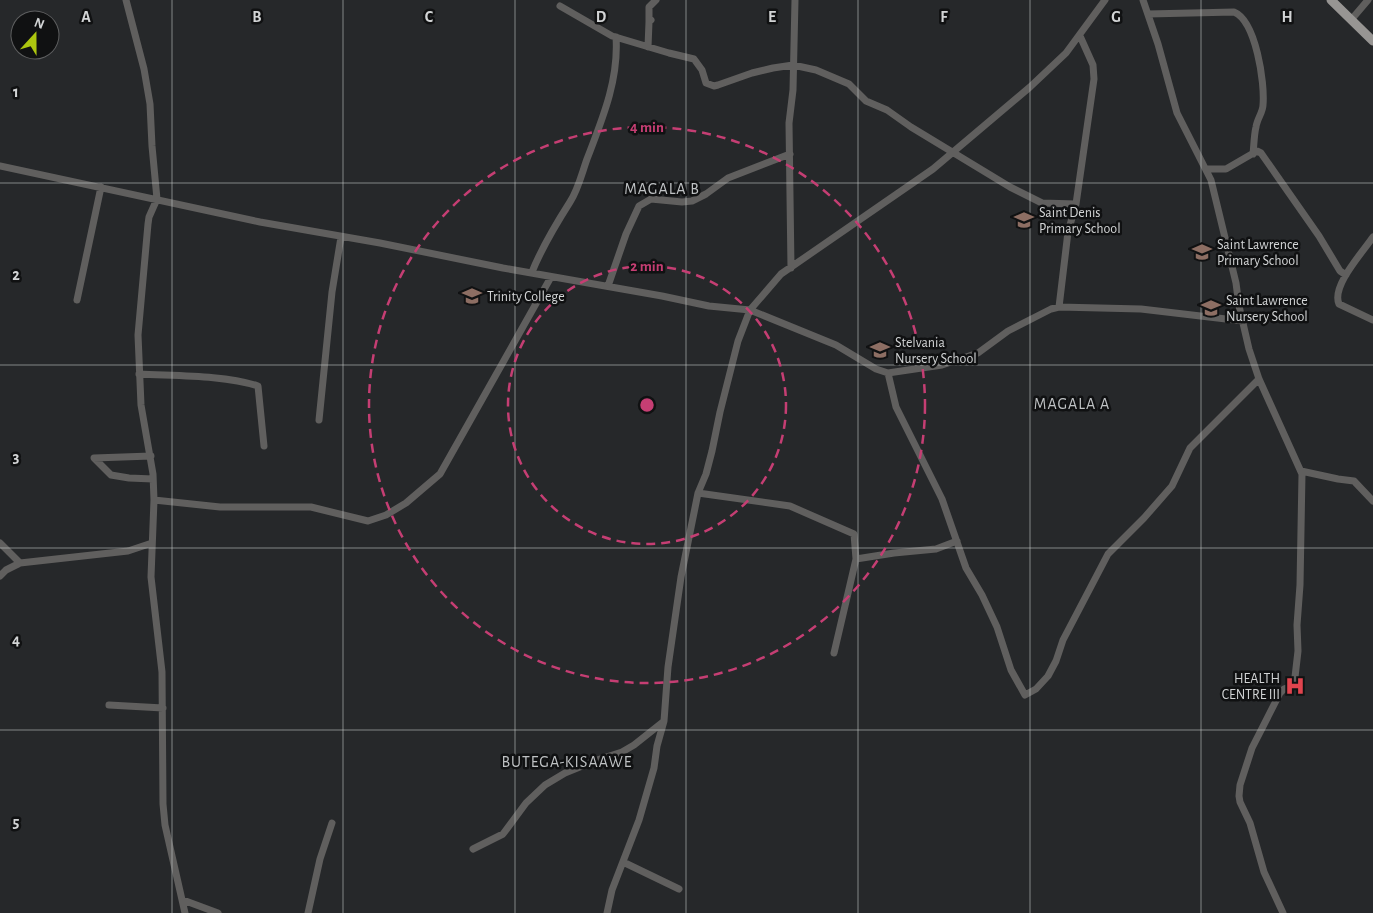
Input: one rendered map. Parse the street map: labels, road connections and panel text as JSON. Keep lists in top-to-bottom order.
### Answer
{
  "districts": ["MAGALA B", "MAGALA A", "BUTEGA-KISAAWE"],
  "places": {
    "school or university": [
      "Saint Denis Primary School",
      "Saint Lawrence Primary School",
      "Trinity College",
      "Saint Lawrence Nursery School",
      "Stelvania Nursery School"
    ],
    "hospital": ["HEALTH CENTRE III"]
  },
  "north": "top",
  "grid": {
    "columns": [
      "A",
      "B",
      "C",
      "D",
      "E",
      "F",
      "G",
      "H"
    ],
    "rows": [
      "1",
      "2",
      "3",
      "4",
      "5"
    ]
  },
  "rings": ["4 min", "2 min"]
}
